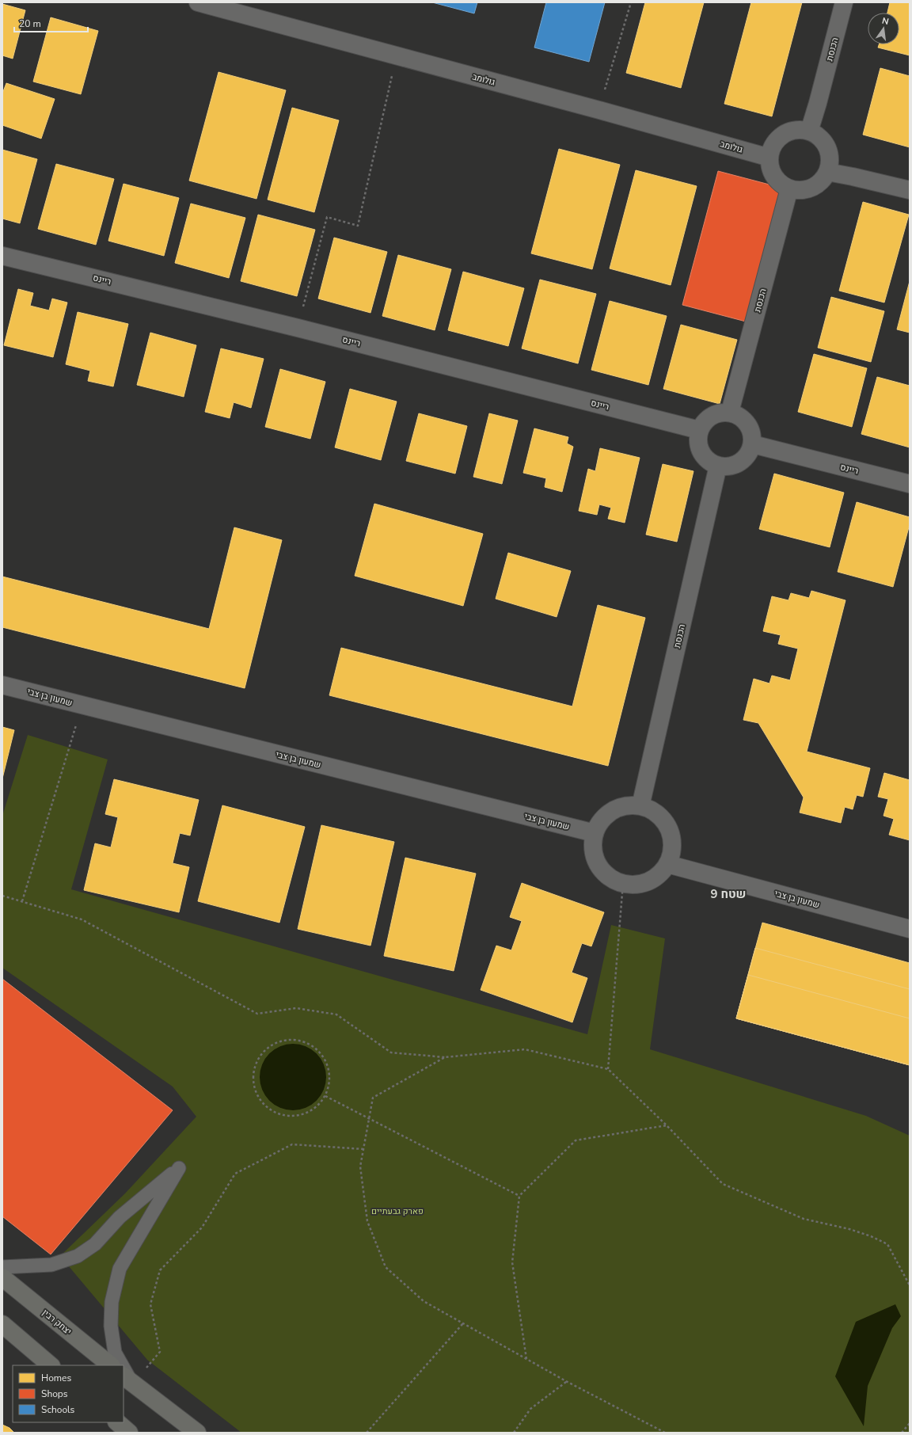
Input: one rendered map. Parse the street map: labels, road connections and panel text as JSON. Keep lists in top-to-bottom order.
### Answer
{
  "streets": {
    "main road": ["יצחק רבין"],
    "street": [
      "הכנסת",
      "גולומב",
      "ריינס",
      "שמעון בן צבי"
    ]
  },
  "crossings": [
    ["הכנסת", "גולומב"],
    ["הכנסת", "ריינס"],
    ["הכנסת", "שמעון בן צבי"]
  ],
  "districts": ["שטח 9"],
  "parks": ["פארק גבעתיים"],
  "legend": ["Homes", "Shops", "Schools"],
  "scale_bar": "20 m",
  "north": "top"
}
